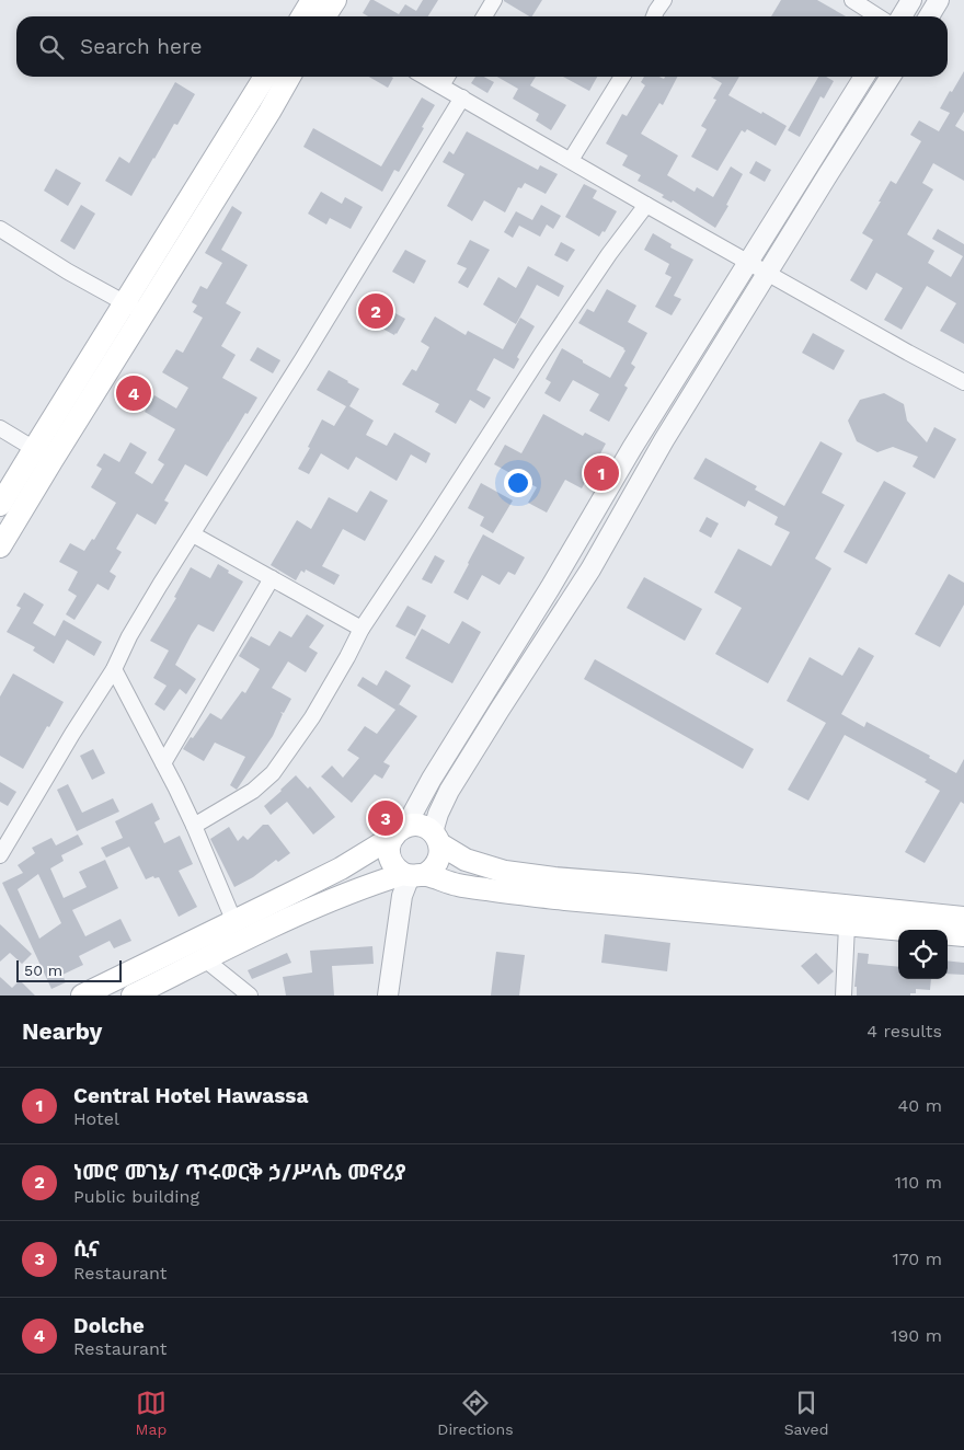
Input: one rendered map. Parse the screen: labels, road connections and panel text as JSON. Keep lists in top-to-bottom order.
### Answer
{
  "scale_bar": "50 m",
  "page": {
    "search": "Search here",
    "pins": [
      "2",
      "4",
      "1",
      "3"
    ],
    "scale": "50 m",
    "heading": ["Nearby", "4 results"],
    "list": [
      {
        "mark": "1",
        "name": "Central Hotel Hawassa",
        "note": "Hotel",
        "value": "40 m"
      },
      {
        "mark": "2",
        "name": "ነመሮ መገኔ/ ጥሩወርቅ ኃ/ሥላሴ መኖሪያ",
        "note": "Public building",
        "value": "110 m"
      },
      {
        "mark": "3",
        "name": "ሲና",
        "note": "Restaurant",
        "value": "170 m"
      },
      {
        "mark": "4",
        "name": "Dolche",
        "note": "Restaurant",
        "value": "190 m"
      }
    ],
    "nav": ["Map", "Directions", "Saved"]
  }
}
